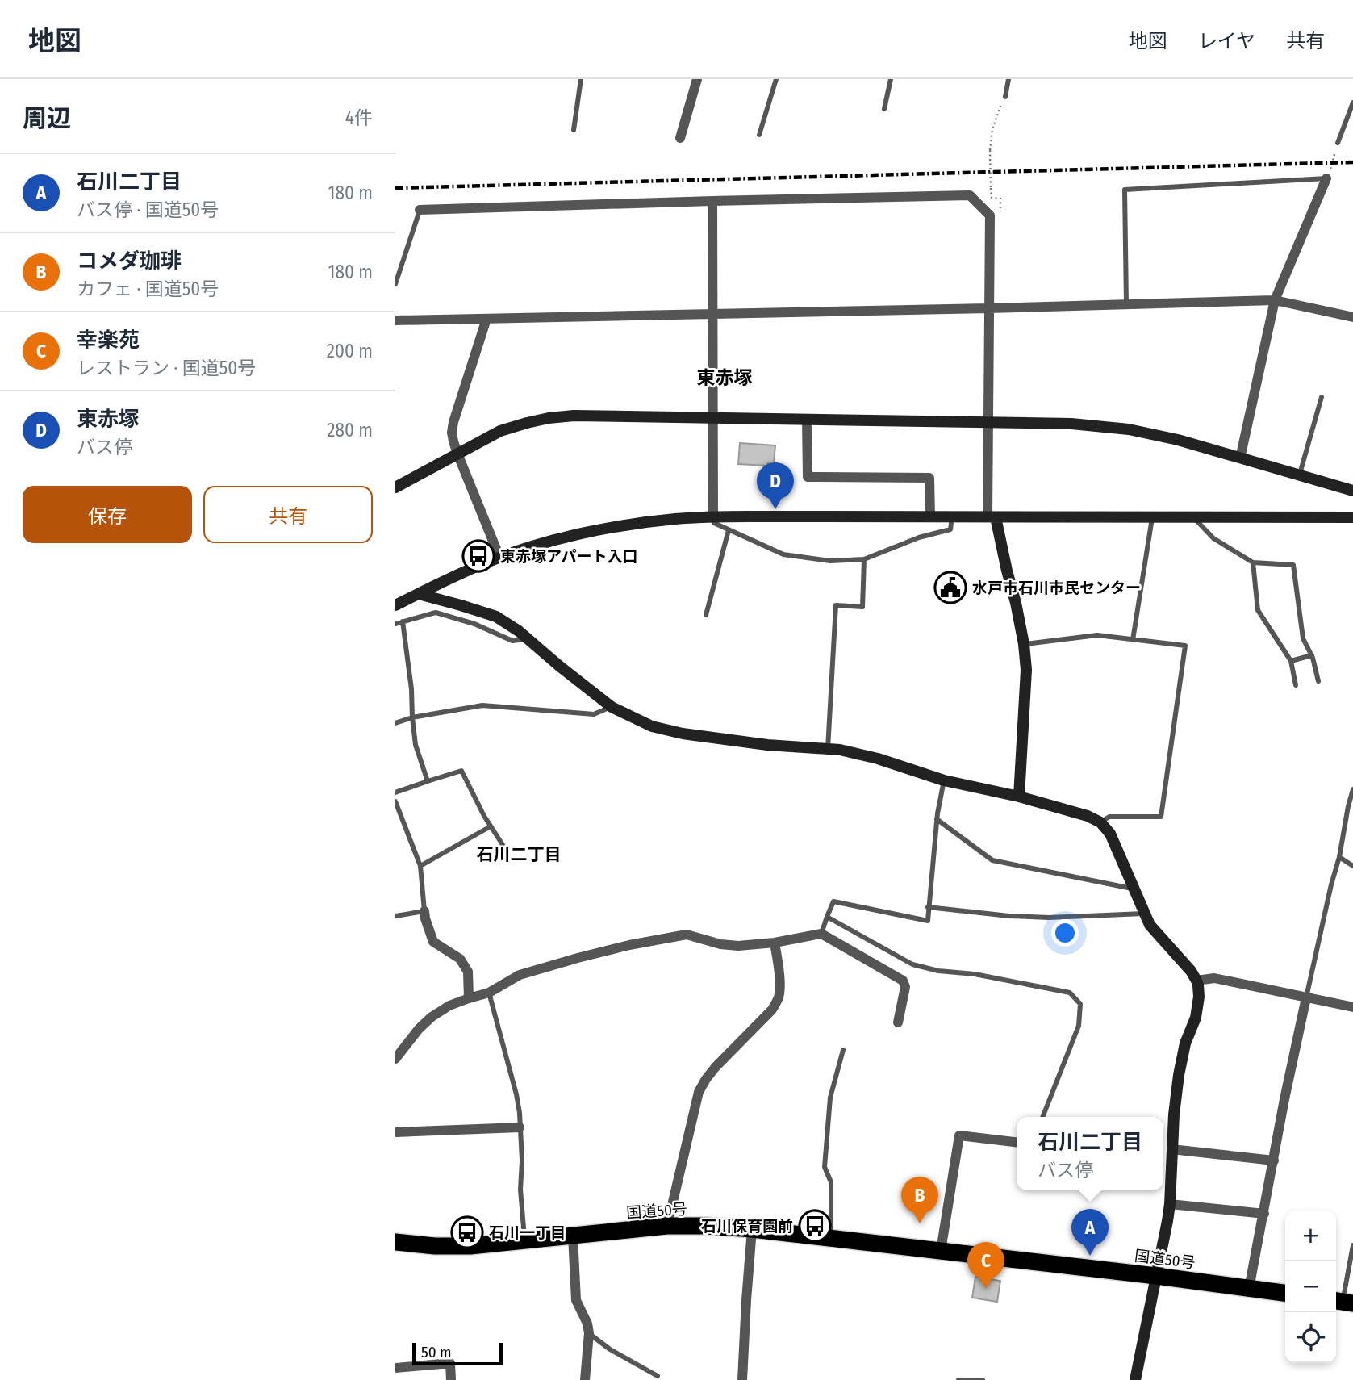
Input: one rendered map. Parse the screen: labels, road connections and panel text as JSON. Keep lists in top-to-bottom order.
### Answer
{
  "streets": {
    "highway": ["国道50号"]
  },
  "districts": ["東赤塚", "石川二丁目"],
  "places": {
    "bus stop": ["東赤塚アパート入口", "石川保育園前", "石川一丁目"],
    "public building": ["水戸市石川市民センター"]
  },
  "scale_bar": "50 m",
  "page": {
    "header": "地図",
    "nav": ["地図", "レイヤ", "共有"],
    "heading": ["周辺", "4件"],
    "list": [
      {
        "mark": "A",
        "name": "石川二丁目",
        "note": "バス停 · 国道50号",
        "value": "180 m"
      },
      {
        "mark": "B",
        "name": "コメダ珈琲",
        "note": "カフェ · 国道50号",
        "value": "180 m"
      },
      {
        "mark": "C",
        "name": "幸楽苑",
        "note": "レストラン · 国道50号",
        "value": "200 m"
      },
      {
        "mark": "D",
        "name": "東赤塚",
        "note": "バス停",
        "value": "280 m"
      }
    ],
    "pins": [
      "D",
      "B",
      "A",
      "C"
    ],
    "buttons": ["保存", "共有"],
    "popup": ["石川二丁目", "バス停"],
    "map_buttons": ["+", "−"],
    "scale": "50 m"
  }
}
